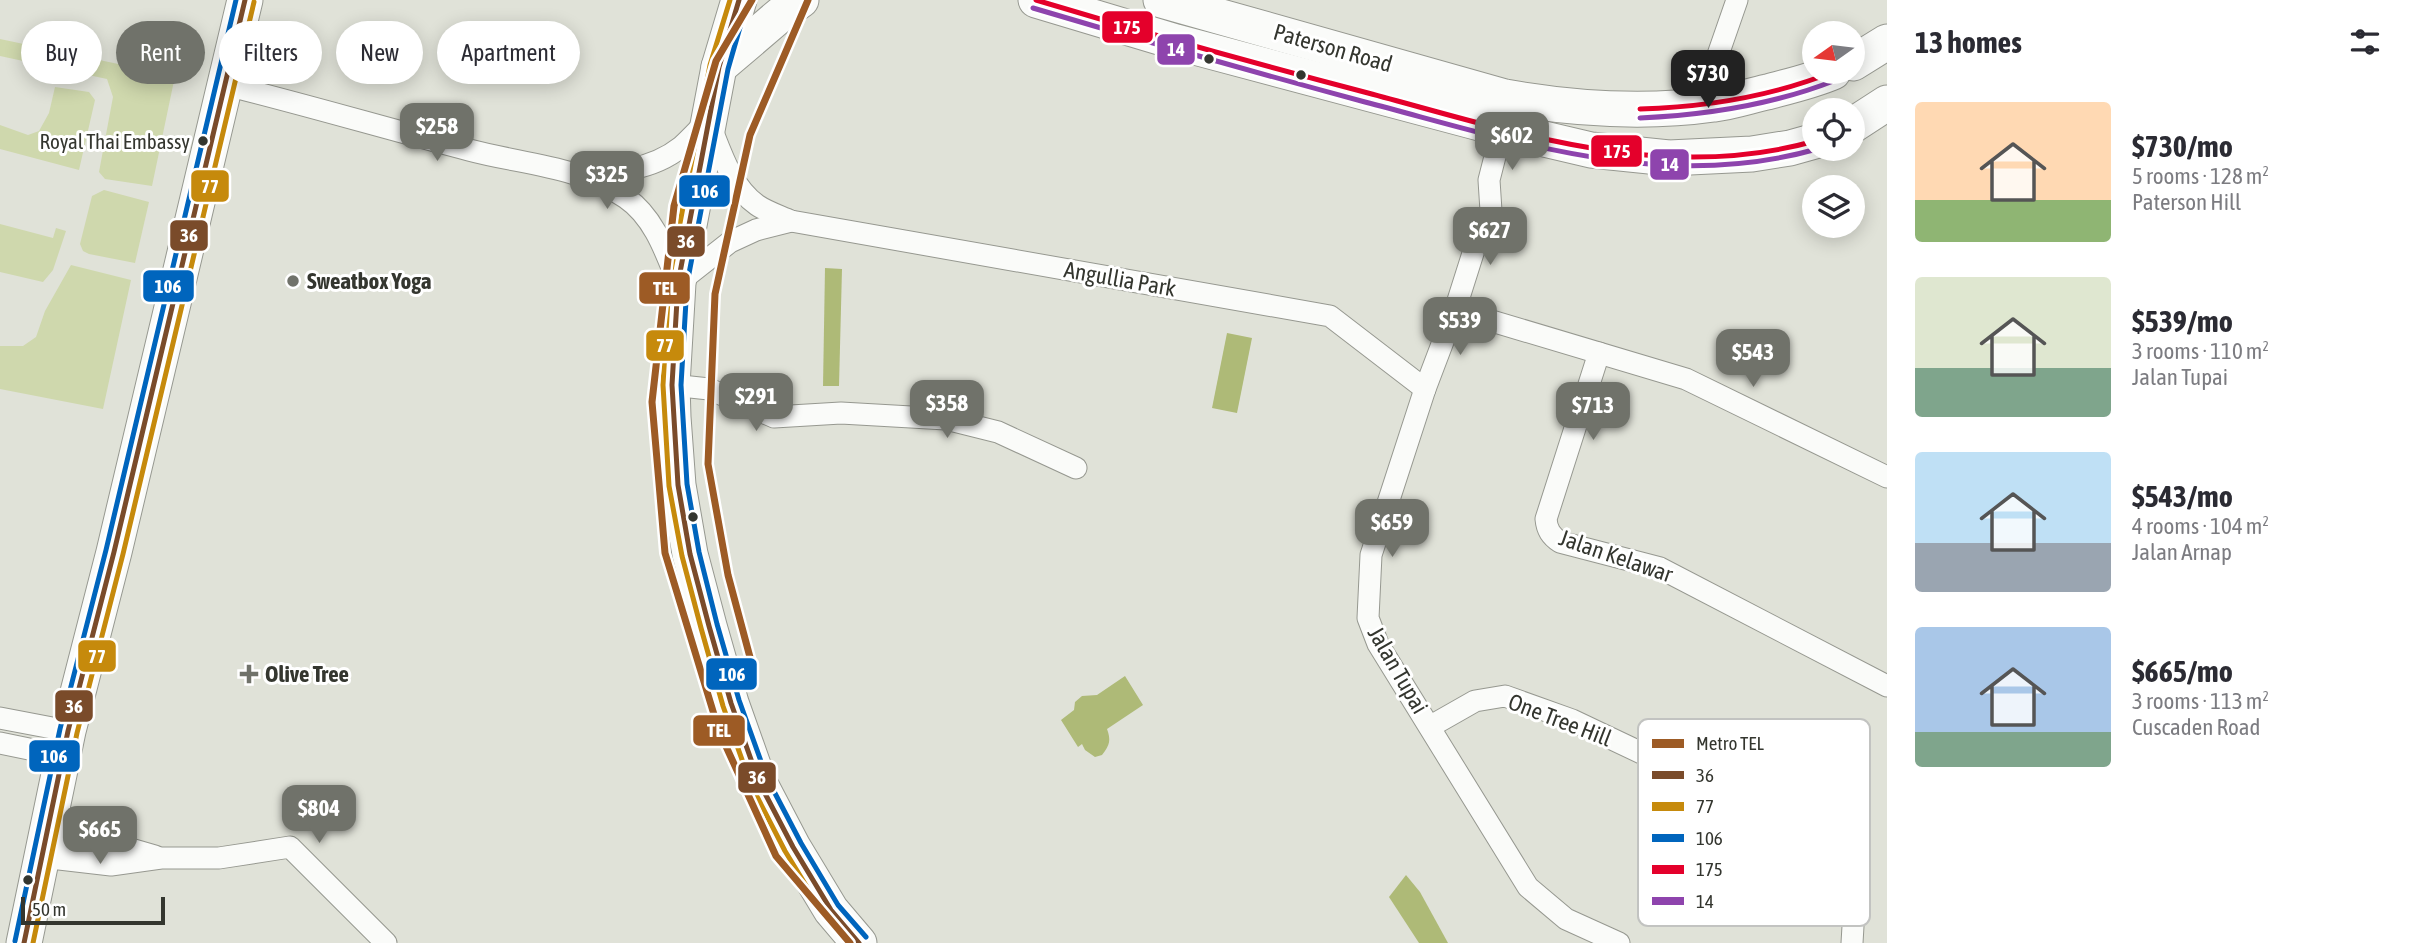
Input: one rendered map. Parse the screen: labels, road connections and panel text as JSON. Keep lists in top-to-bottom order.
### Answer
{
  "streets": {
    "main road": ["Paterson Road"],
    "street": [
      "Angullia Park",
      "Jalan Kelawar",
      "Jalan Tupai",
      "One Tree Hill"
    ]
  },
  "crossings": [
    ["Paterson Road", "Jalan Tupai"],
    ["Angullia Park", "Jalan Tupai"],
    ["Jalan Tupai", "One Tree Hill"]
  ],
  "places": {
    "other": ["Royal Thai Embassy", "Sweatbox Yoga"],
    "health": ["Olive Tree"]
  },
  "lines": [
    "metro line TEL",
    "transit line 36",
    "transit line 77",
    "transit line 106",
    "transit line 175",
    "transit line 14"
  ],
  "legend": [
    "Metro TEL",
    "36",
    "77",
    "106",
    "175",
    "14"
  ],
  "scale_bar": "50 m",
  "north": "left",
  "page": {
    "heading": "13 homes",
    "chip": [
      "Buy",
      "Rent",
      "Filters",
      "New",
      "Apartment"
    ],
    "price": [
      "$730",
      "$258",
      "$602",
      "$325",
      "$627",
      "$539",
      "$543",
      "$291",
      "$358",
      "$713",
      "$659",
      "$804",
      "$665"
    ],
    "list": [
      {
        "name": "$730/mo",
        "note": "5 rooms · 128 m² · Paterson Hill"
      },
      {
        "name": "$539/mo",
        "note": "3 rooms · 110 m² · Jalan Tupai"
      },
      {
        "name": "$543/mo",
        "note": "4 rooms · 104 m² · Jalan Arnap"
      },
      {
        "name": "$665/mo",
        "note": "3 rooms · 113 m² · Cuscaden Road"
      }
    ],
    "scale": "50 m"
  }
}
